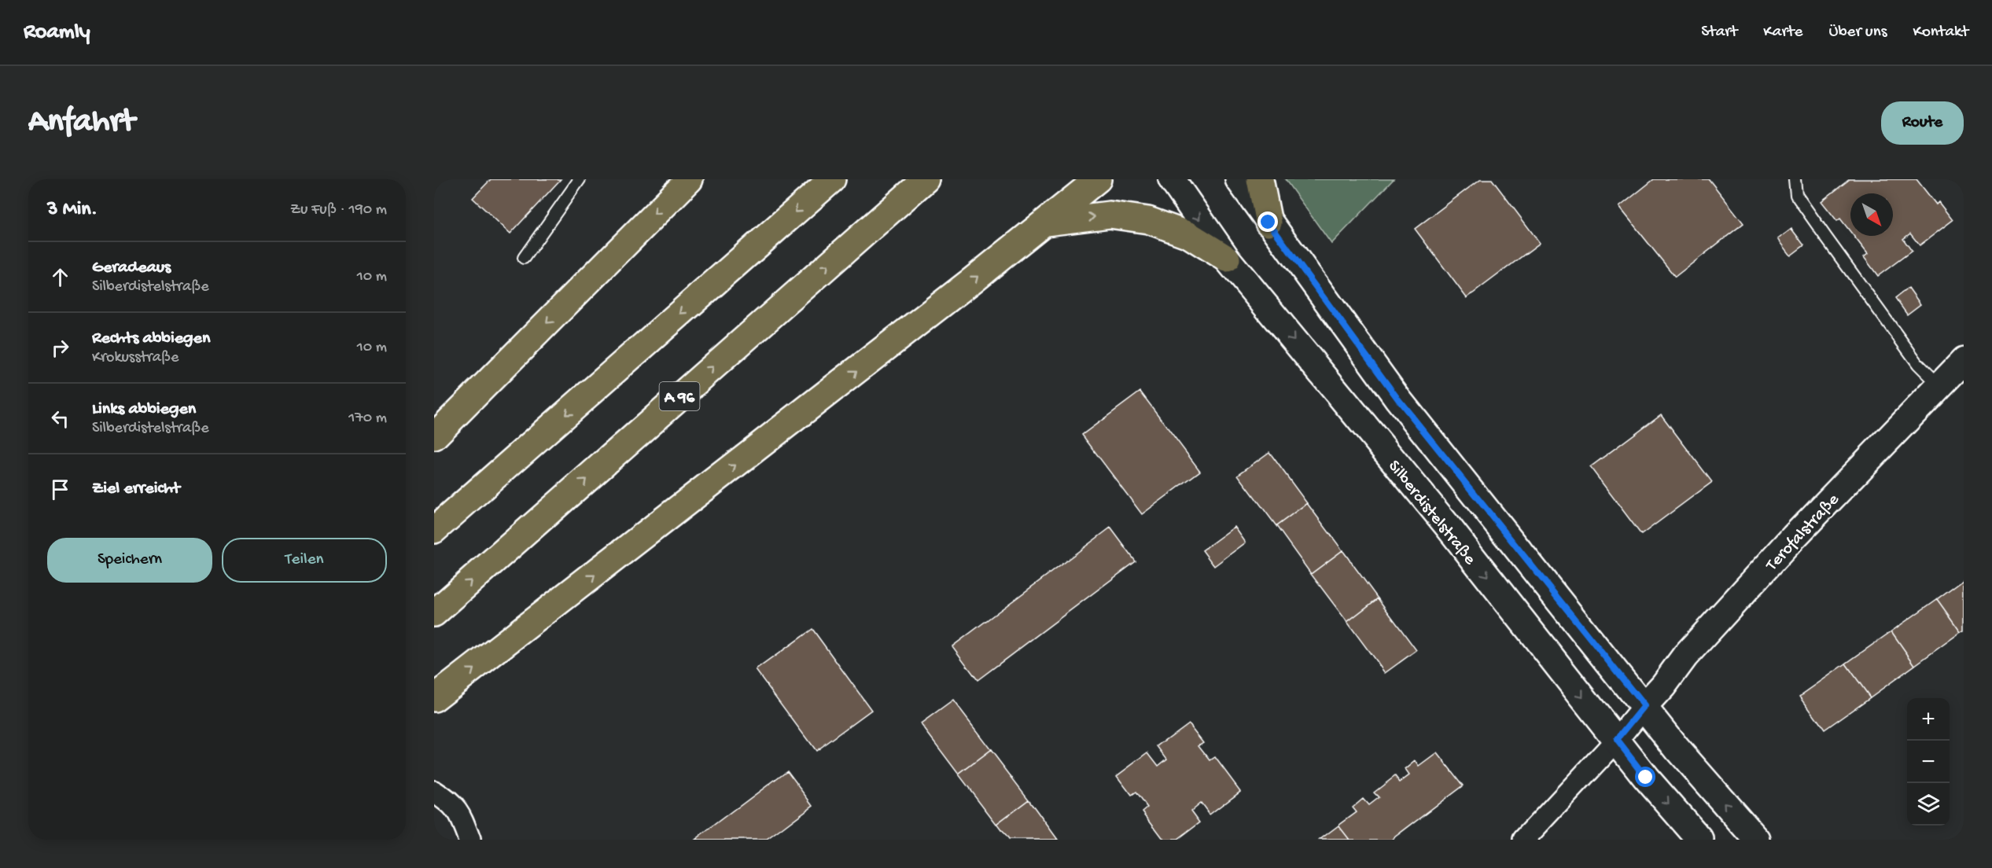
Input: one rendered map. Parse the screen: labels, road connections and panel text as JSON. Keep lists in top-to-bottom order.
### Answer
{
  "streets": {
    "highway": ["A 96"],
    "street": ["Silberdistelstraße", "Terofalstraße"]
  },
  "north": "bottom right",
  "page": {
    "header": "Roamly",
    "nav": [
      "Start",
      "Karte",
      "Über uns",
      "Kontakt"
    ],
    "buttons": [
      "Route",
      ["Speichern", "Teilen"]
    ],
    "title": "Anfahrt",
    "heading": ["3 Min.", "Zu Fuß · 190 m"],
    "list": [
      ["Geradeaus", "Silberdistelstraße", "10 m"],
      ["Rechts abbiegen", "Krokusstraße", "10 m"],
      ["Links abbiegen", "Silberdistelstraße", "170 m"],
      "Ziel erreicht"
    ],
    "map_buttons": ["+", "−"]
  }
}
